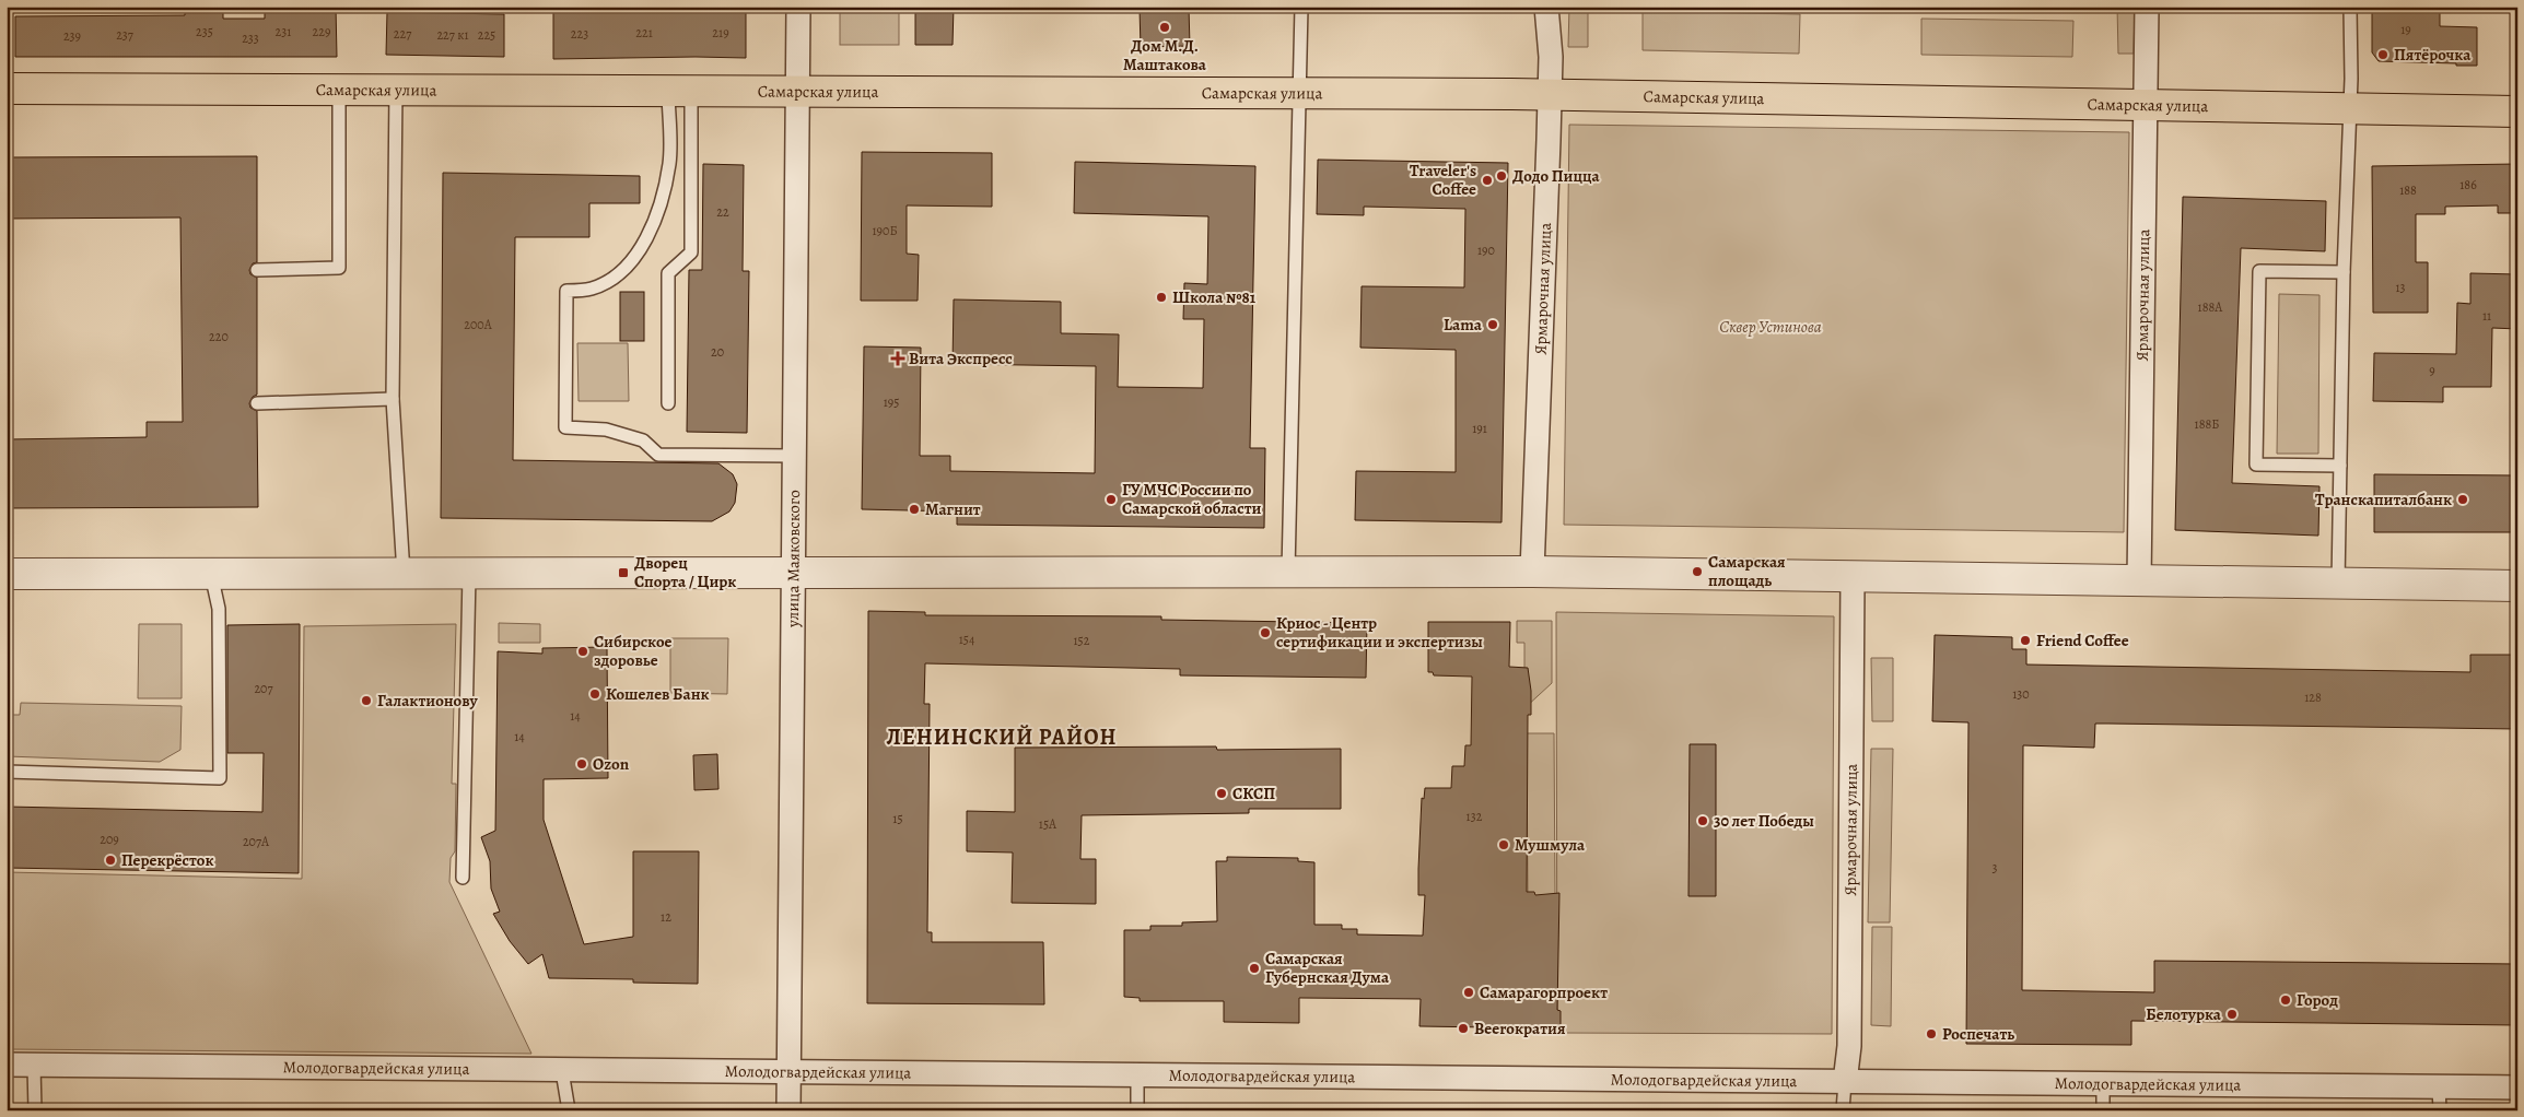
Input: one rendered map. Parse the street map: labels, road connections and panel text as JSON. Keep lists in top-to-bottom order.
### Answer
{
  "streets": {
    "main road": ["Самарская улица"],
    "street": ["Ярмарочная улица", "улица Маяковского", "Молодогвардейская улица"]
  },
  "crossings": [
    ["Самарская улица", "Ярмарочная улица"],
    ["Самарская улица", "улица Маяковского"],
    ["Ярмарочная улица", "Молодогвардейская улица"],
    ["улица Маяковского", "Молодогвардейская улица"]
  ],
  "districts": ["ЛЕНИНСКИЙ РАЙОН"],
  "parks": ["Сквер Устинова"],
  "places": {
    "other": [
      "Дом М.Д. Маштакова",
      "Пятёрочка",
      "Додо Пицца",
      "Traveler's Coffee",
      "Школа №81",
      "Lama",
      "ГУ МЧС России по Самарской области",
      "Транскапиталбанк",
      "Магнит",
      "Самарская площадь",
      "Криос - Центр сертификации и экспертизы",
      "Friend Coffee",
      "Сибирское здоровье",
      "Кошелев Банк",
      "Галактионову",
      "Ozon",
      "СКСП",
      "30 лет Победы",
      "Мушмула",
      "Перекрёсток",
      "Самарская Губернская Дума",
      "Самарагорпроект",
      "Город",
      "Белотурка",
      "Beerократия",
      "Роспечать"
    ],
    "health": ["Вита Экспресс"],
    "transit": ["Дворец Спорта / Цирк"]
  },
  "house_numbers": [
    "19",
    "235",
    "231",
    "229",
    "221",
    "219",
    "227",
    "223",
    "237",
    "227 к1",
    "225",
    "239",
    "233",
    "186",
    "188",
    "22",
    "190Б",
    "190",
    "13",
    "188А",
    "11",
    "200А",
    "220",
    "20",
    "9",
    "195",
    "188Б",
    "191",
    "154",
    "152",
    "207",
    "130",
    "128",
    "14",
    "14",
    "132",
    "15",
    "15А",
    "209",
    "207А",
    "3",
    "12"
  ]
}
